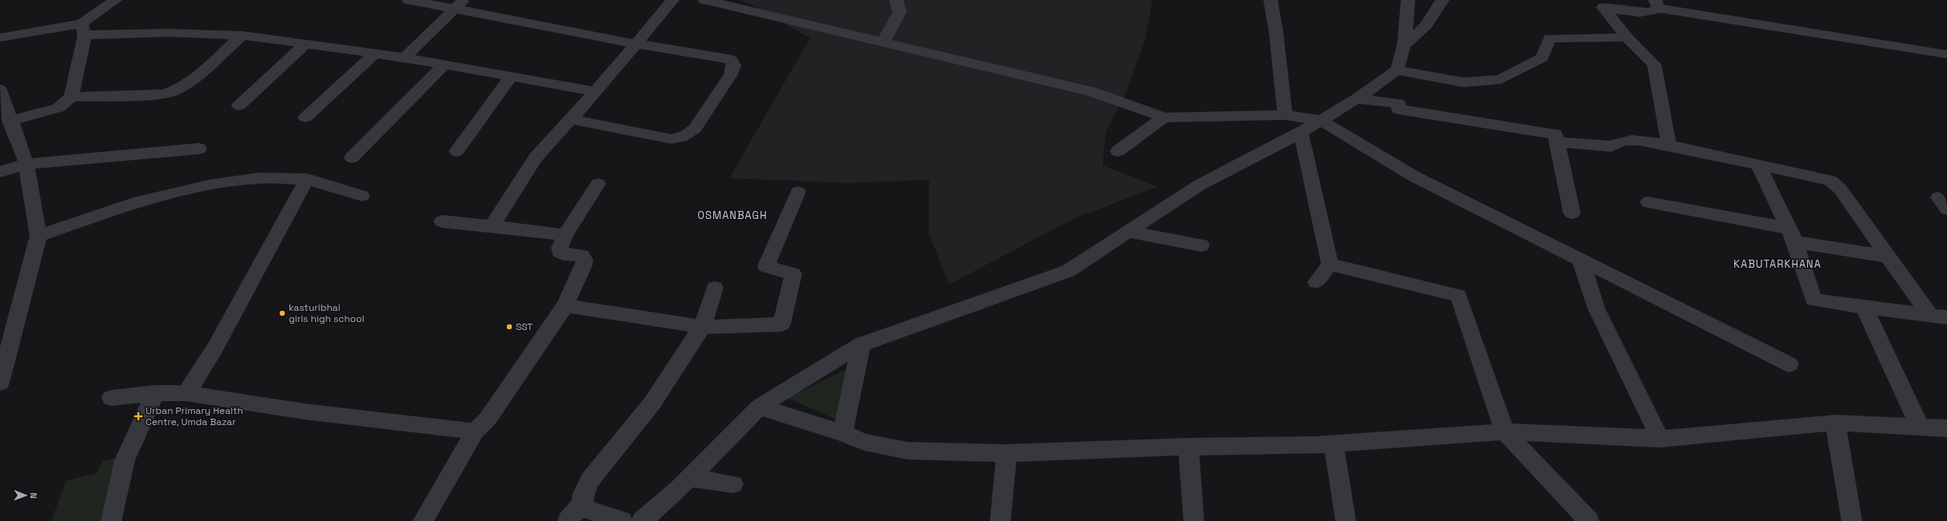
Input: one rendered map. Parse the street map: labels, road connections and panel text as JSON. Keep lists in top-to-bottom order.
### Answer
{
  "districts": ["OSMANBAGH", "KABUTARKHANA"],
  "places": {
    "other": ["kasturibhai girls high school", "SST"],
    "health": ["Urban Primary Health Centre, Umda Bazar"]
  },
  "north": "right"
}
